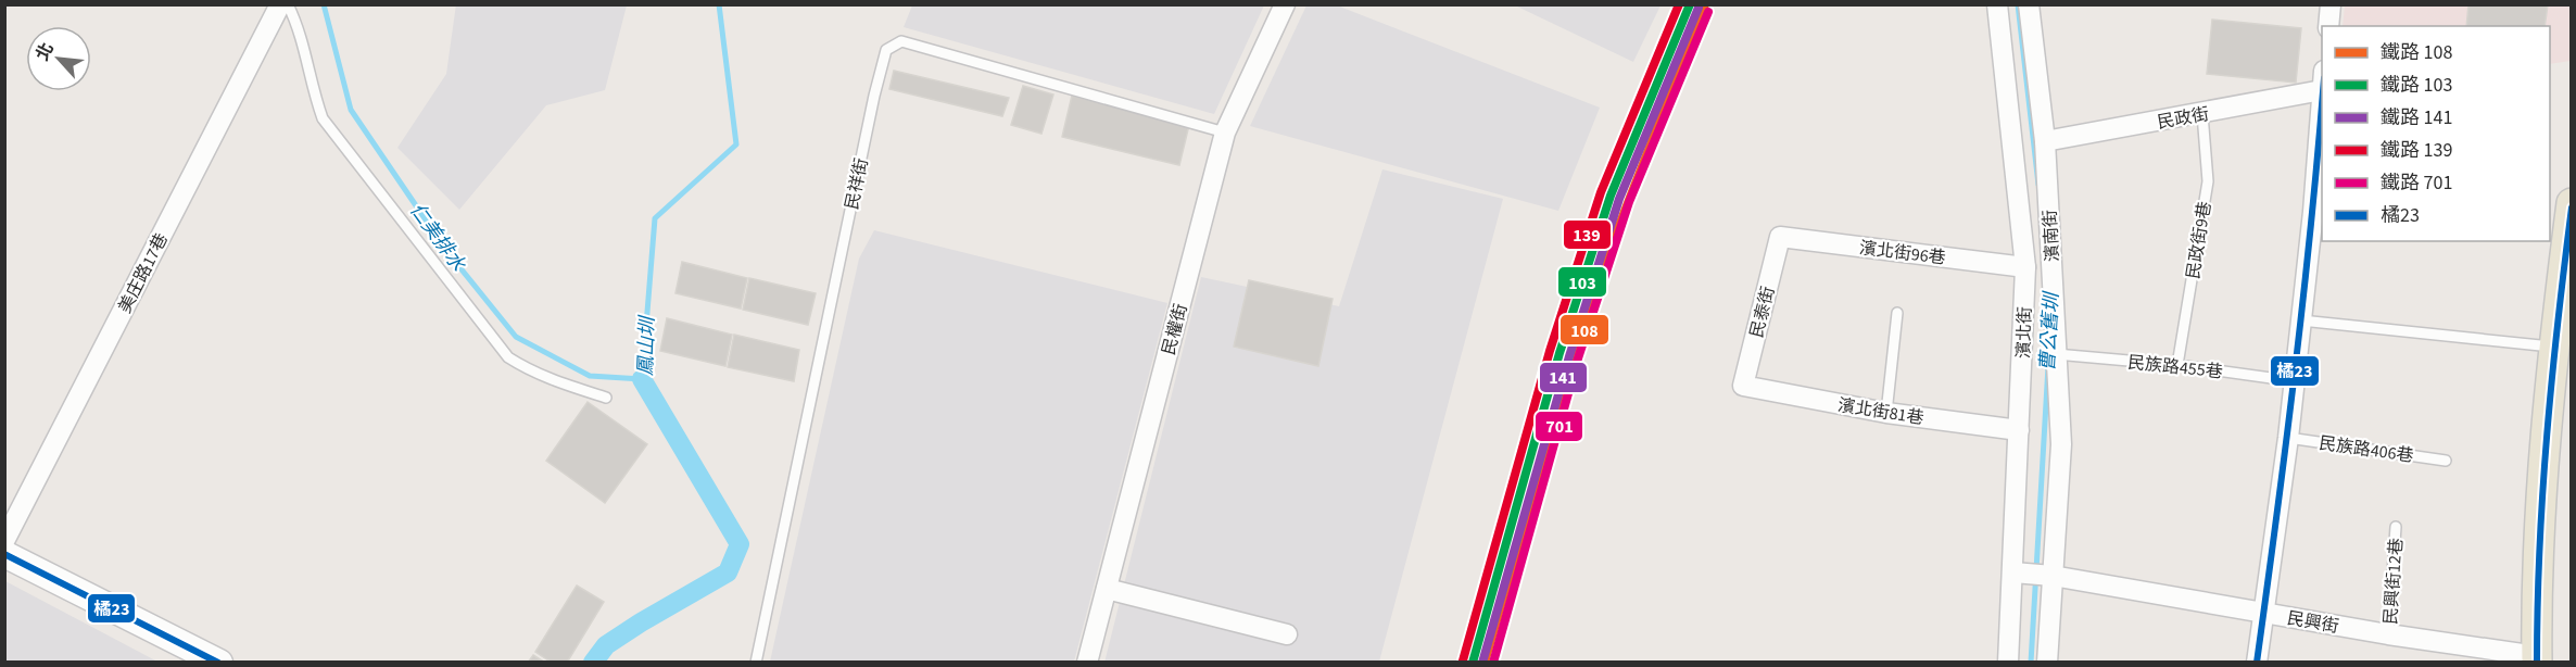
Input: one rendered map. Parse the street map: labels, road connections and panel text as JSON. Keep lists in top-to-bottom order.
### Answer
{
  "streets": {
    "street": [
      "民政街",
      "濱南街",
      "濱北街96巷",
      "美庄路17巷",
      "民泰街",
      "民權街",
      "濱北街",
      "濱北街81巷",
      "民興街"
    ],
    "lane": [
      "民祥街",
      "民政街9巷",
      "民族路455巷",
      "民族路406巷",
      "民興街12巷"
    ]
  },
  "crossings": [
    ["民政街", "濱南街"],
    ["民政街", "民政街9巷"],
    ["民祥街", "民權街"],
    ["濱南街", "濱北街"],
    ["濱南街", "民族路455巷"],
    ["濱南街", "民興街"],
    ["民政街9巷", "民族路455巷"],
    ["濱北街96巷", "民泰街"],
    ["濱北街96巷", "濱北街"],
    ["民泰街", "濱北街81巷"],
    ["濱北街", "濱北街81巷"],
    ["濱北街", "民興街"],
    ["民興街12巷", "民興街"]
  ],
  "water": ["仁美排水", "曹公舊圳", "鳳山圳"],
  "lines": [
    "rail line 108",
    "rail line 103",
    "rail line 139",
    "rail line 141",
    "rail line 701",
    "transit line 橘23"
  ],
  "legend": [
    "鐵路 108",
    "鐵路 103",
    "鐵路 141",
    "鐵路 139",
    "鐵路 701",
    "橘23"
  ],
  "north": "top left"
}
